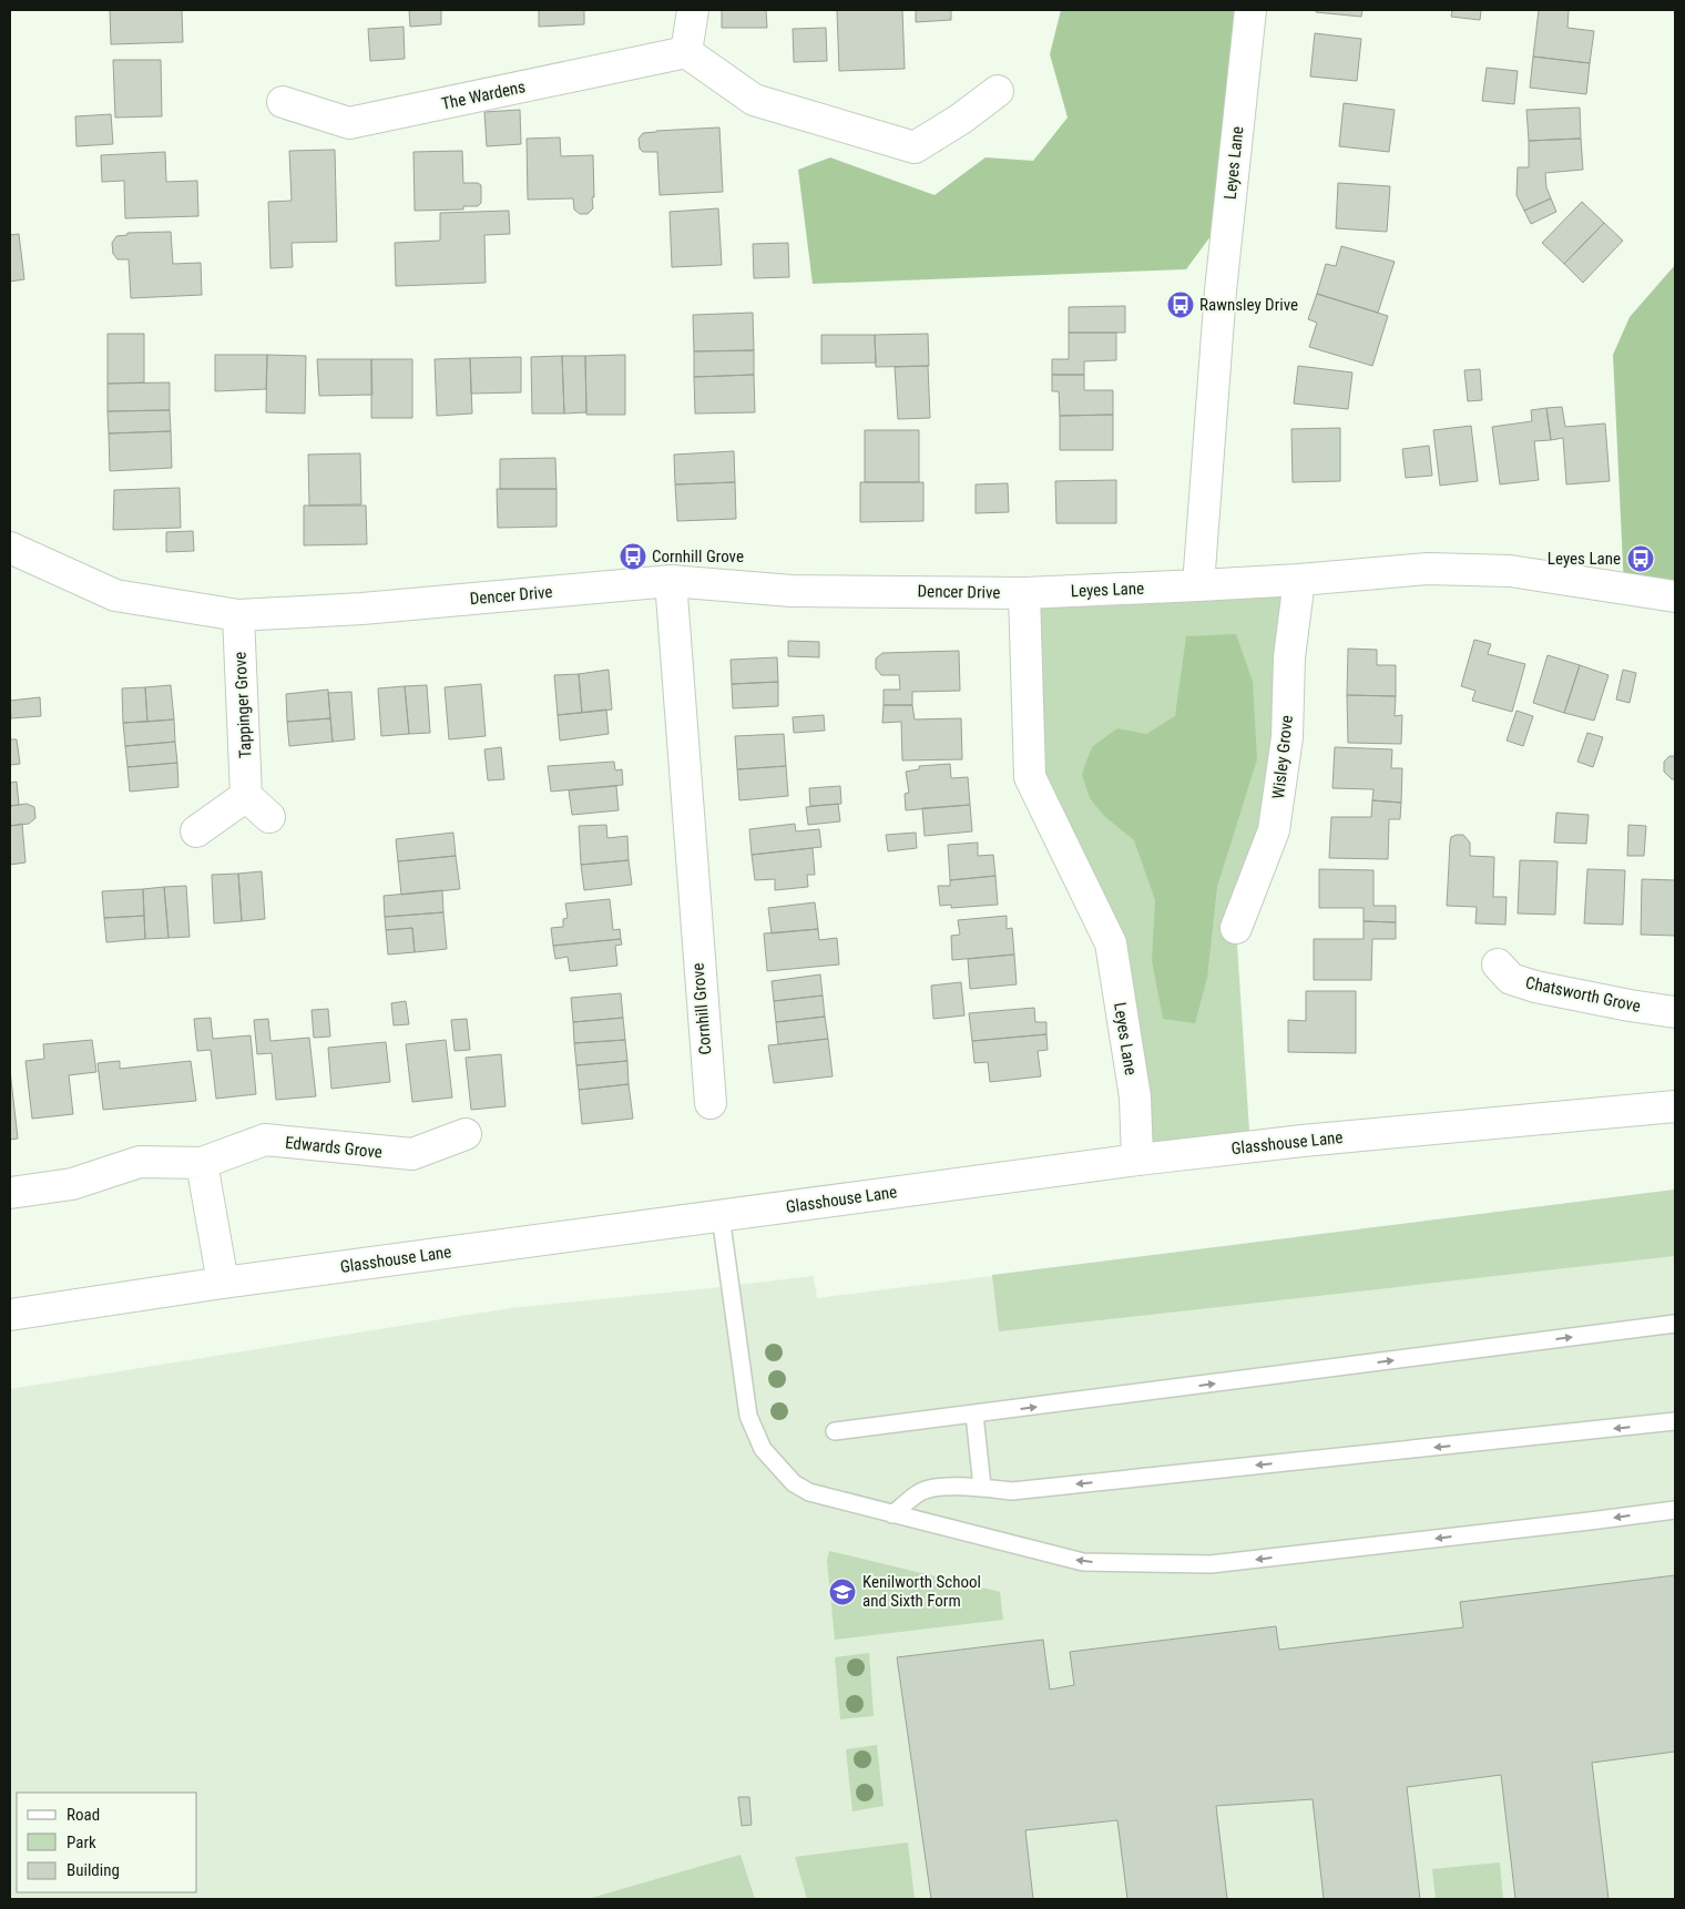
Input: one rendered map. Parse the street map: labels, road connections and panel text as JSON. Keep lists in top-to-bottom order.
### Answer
{
  "streets": {
    "street": [
      "The Wardens",
      "Leyes Lane",
      "Dencer Drive",
      "Tappinger Grove",
      "Wisley Grove",
      "Chatsworth Grove",
      "Cornhill Grove",
      "Glasshouse Lane",
      "Edwards Grove"
    ]
  },
  "crossings": [
    ["Leyes Lane", "Dencer Drive"],
    ["Leyes Lane", "Glasshouse Lane"],
    ["Dencer Drive", "Tappinger Grove"],
    ["Dencer Drive", "Cornhill Grove"]
  ],
  "places": {
    "bus stop": ["Rawnsley Drive", "Cornhill Grove", "Leyes Lane"],
    "school or university": ["Kenilworth School and Sixth Form"]
  },
  "legend": ["Road", "Park", "Building"]
}
